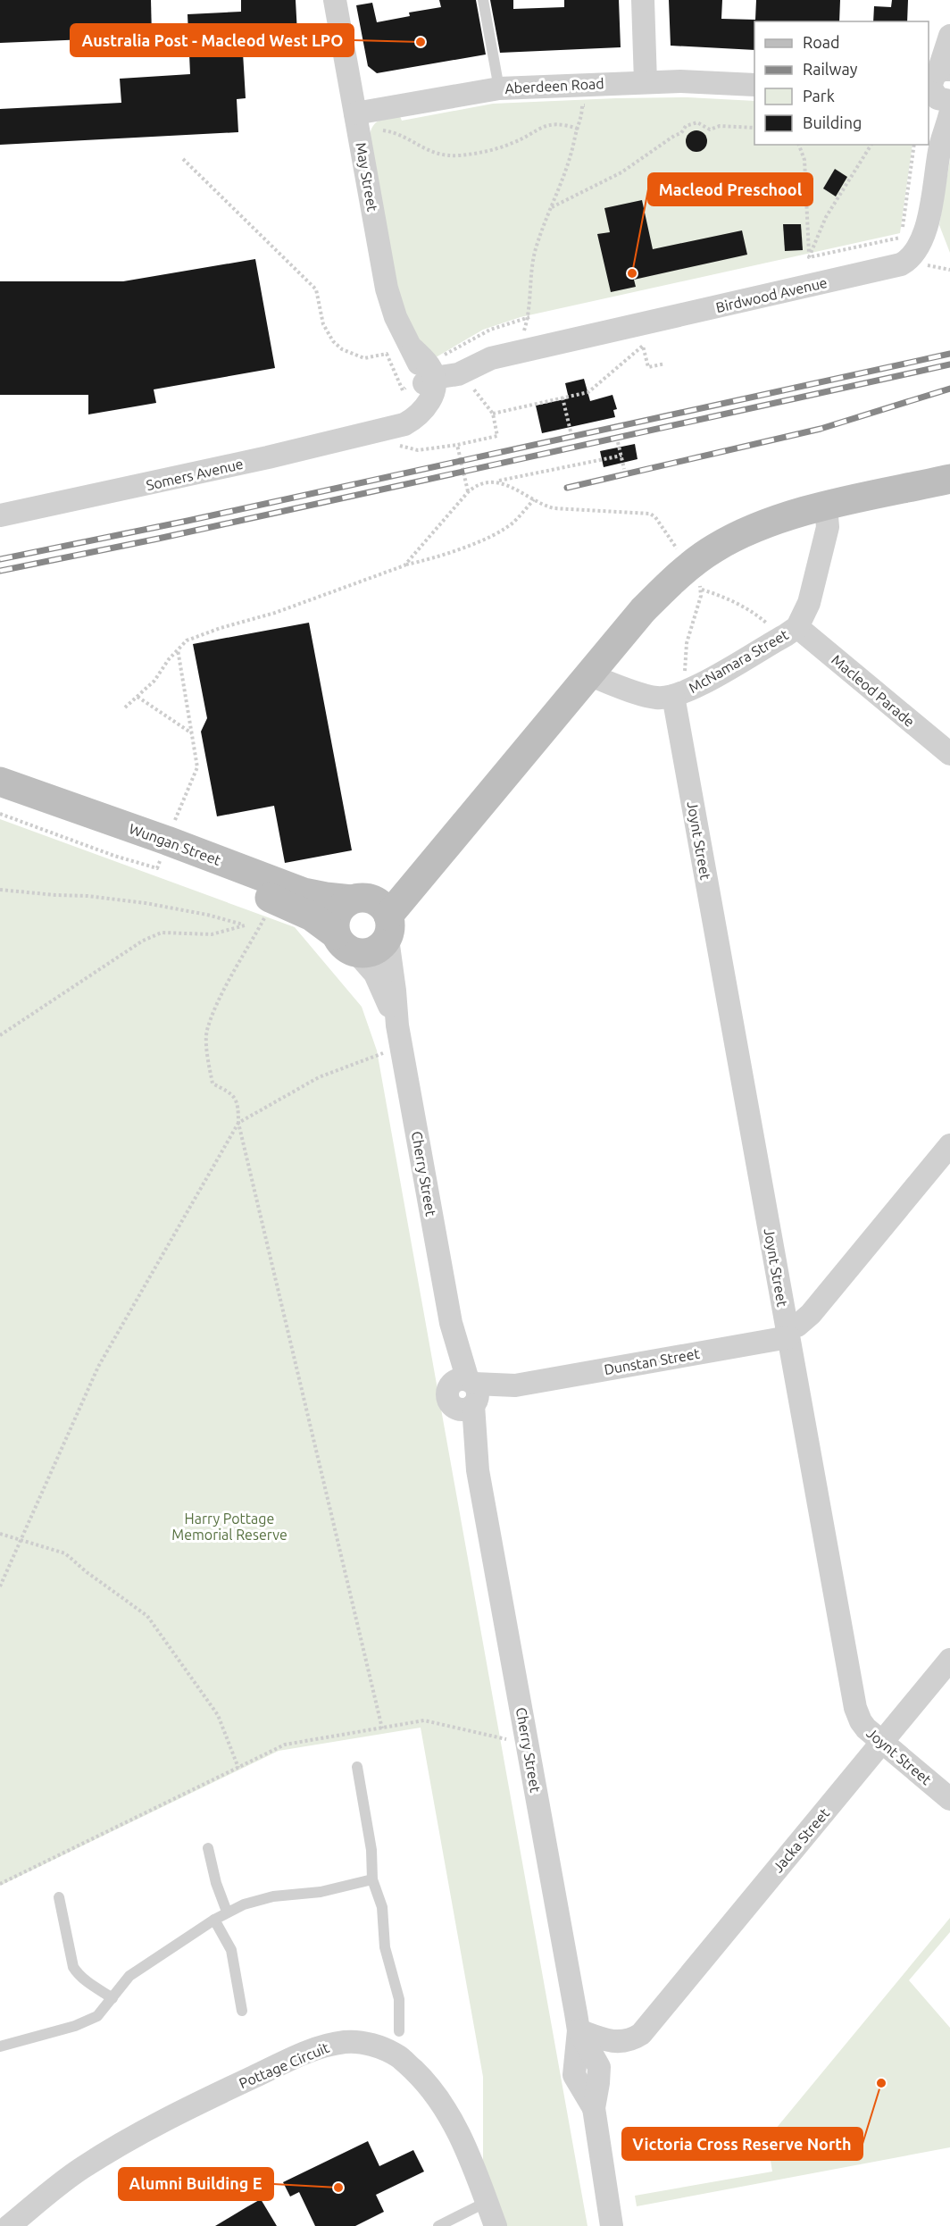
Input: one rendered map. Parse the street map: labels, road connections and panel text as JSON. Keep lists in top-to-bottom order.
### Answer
{
  "streets": {
    "street": [
      "Aberdeen Road",
      "May Street",
      "Birdwood Avenue",
      "Somers Avenue",
      "McNamara Street",
      "Macleod Parade",
      "Joynt Street",
      "Wungan Street",
      "Cherry Street",
      "Dunstan Street",
      "Jacka Street",
      "Pottage Circuit"
    ]
  },
  "crossings": [
    ["Aberdeen Road", "May Street"],
    ["May Street", "Birdwood Avenue"],
    ["May Street", "Somers Avenue"],
    ["Birdwood Avenue", "Somers Avenue"],
    ["McNamara Street", "Macleod Parade"],
    ["McNamara Street", "Joynt Street"],
    ["Joynt Street", "Dunstan Street"],
    ["Joynt Street", "Jacka Street"],
    ["Wungan Street", "Cherry Street"],
    ["Cherry Street", "Dunstan Street"],
    ["Cherry Street", "Jacka Street"]
  ],
  "parks": ["Harry Pottage Memorial Reserve"],
  "places": [
    "Australia Post - Macleod West LPO",
    "Macleod Preschool",
    "Victoria Cross Reserve North",
    "Alumni Building E"
  ],
  "legend": [
    "Road",
    "Railway",
    "Park",
    "Building"
  ]
}
